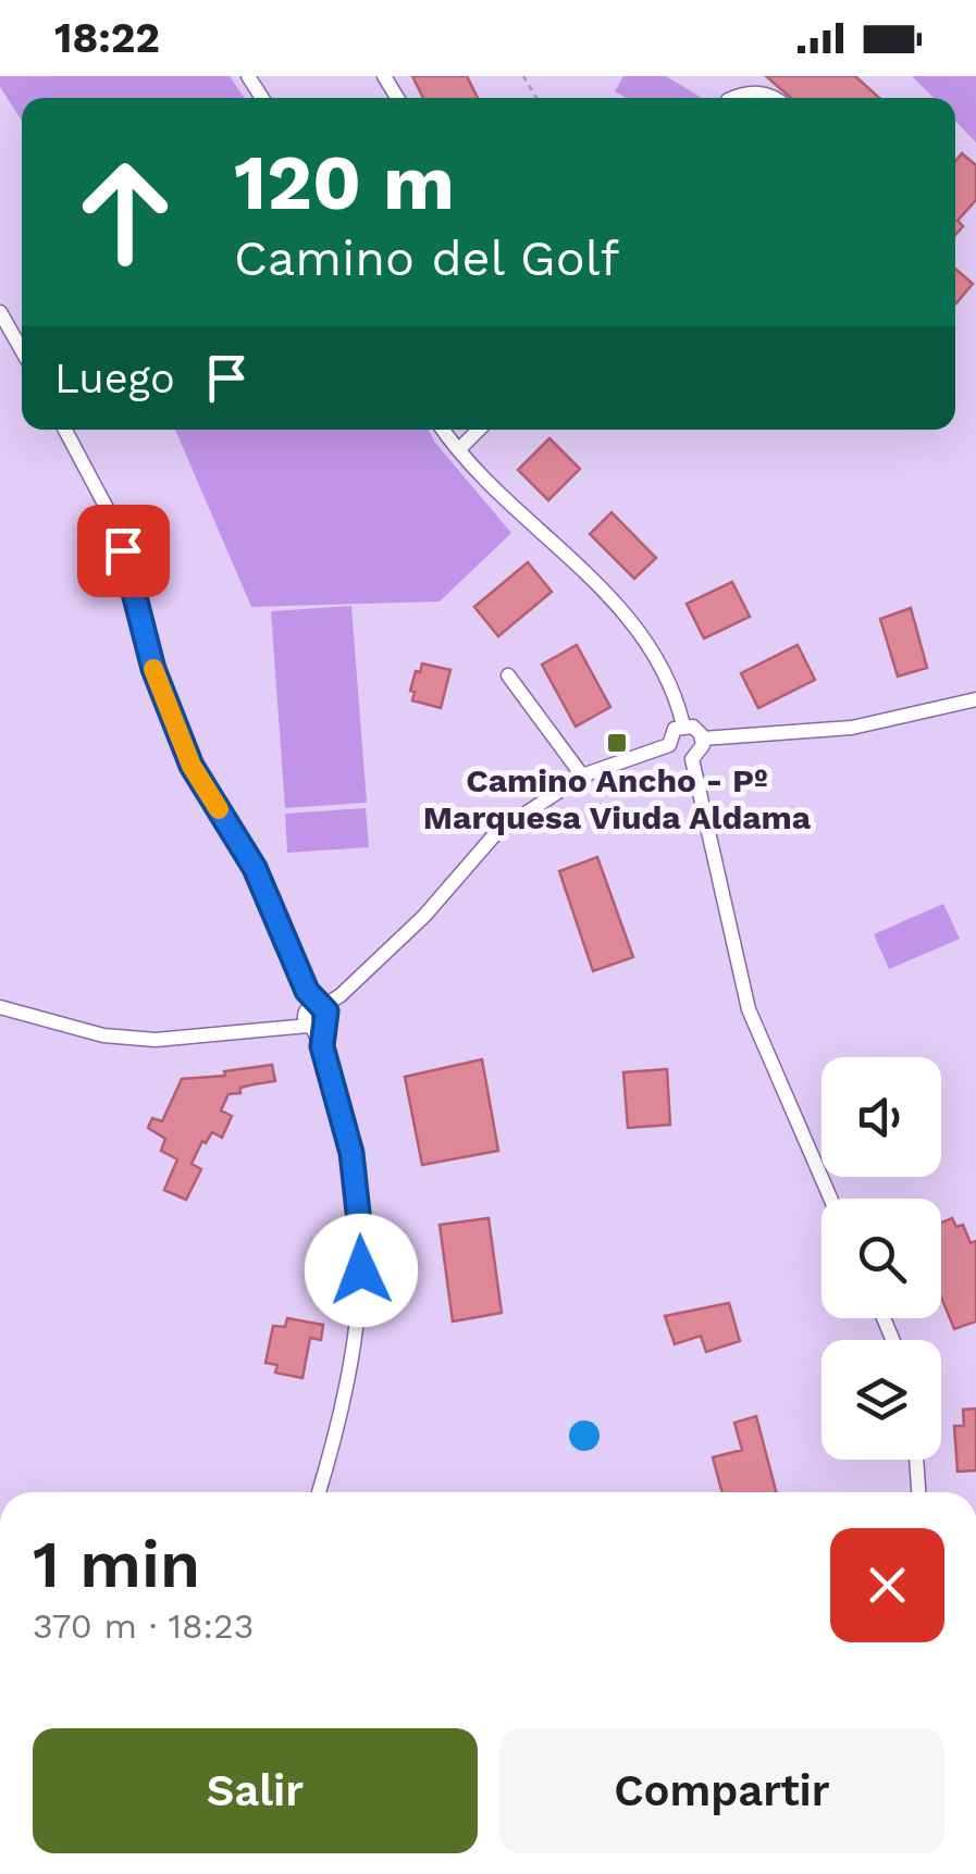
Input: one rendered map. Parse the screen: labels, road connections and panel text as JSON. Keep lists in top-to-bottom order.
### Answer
{
  "places": {
    "transit": ["Camino Ancho - Pº Marquesa Viuda Aldama"]
  },
  "page": {
    "status": "18:22",
    "turn": ["120 m", "Camino del Golf"],
    "then": "Luego",
    "heading": ["1 min", "370 m · 18:23"],
    "buttons": ["Salir", "Compartir"]
  }
}
